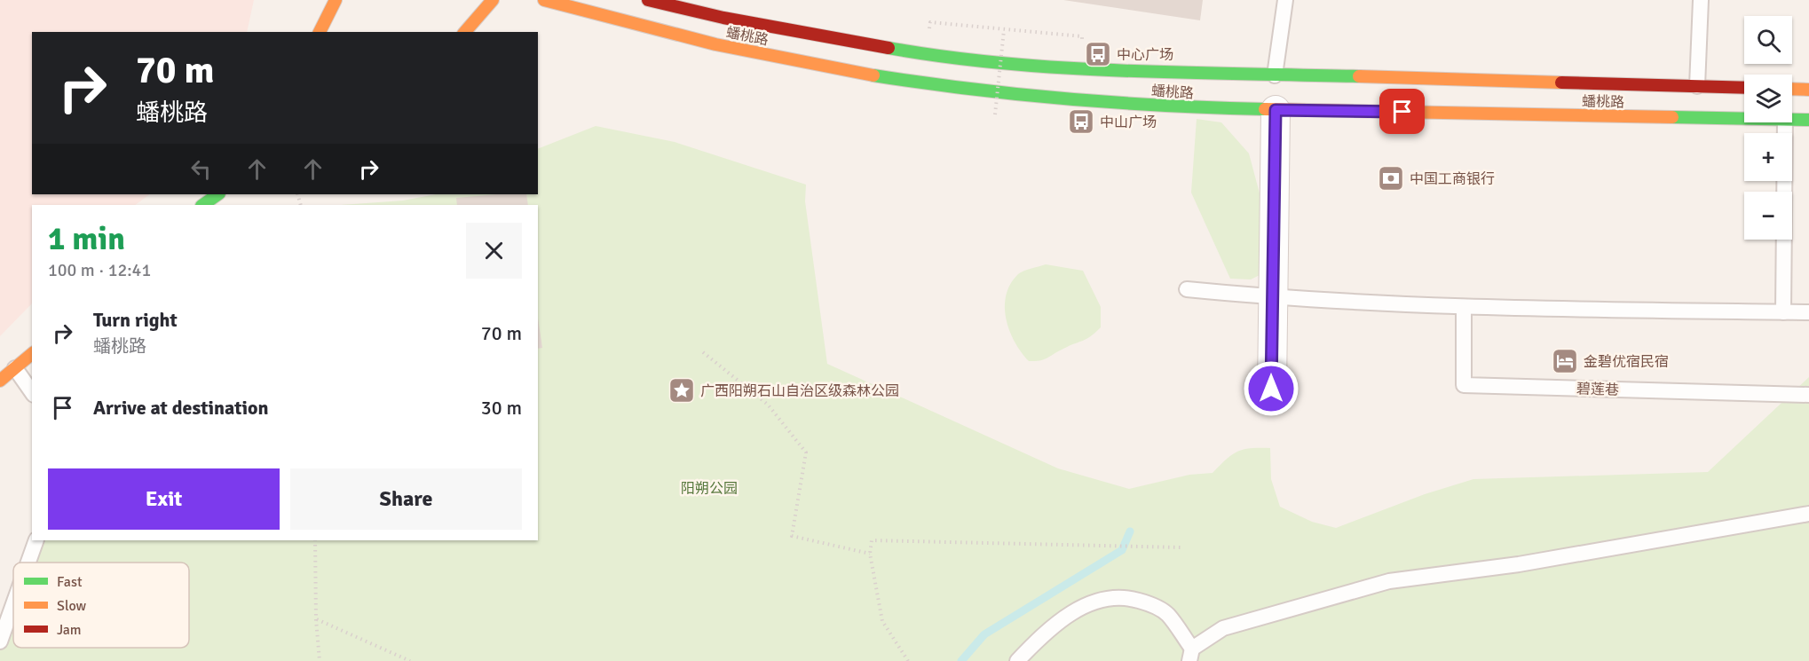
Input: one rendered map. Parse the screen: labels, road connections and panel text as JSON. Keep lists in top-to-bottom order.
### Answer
{
  "streets": {
    "main road": ["蟠桃路"],
    "lane": ["碧莲巷"]
  },
  "parks": ["阳朔公园"],
  "places": {
    "bus stop": ["中心广场", "中山广场"],
    "bank": ["中国工商银行"],
    "hotel": ["金碧优宿民宿"],
    "place": ["广西阳朔石山自治区级森林公园"]
  },
  "legend": ["Fast", "Slow", "Jam"],
  "page": {
    "map_buttons": ["+", "−"],
    "turn": ["70 m", "蟠桃路"],
    "heading": ["1 min", "100 m · 12:41"],
    "list": [
      {
        "name": "Turn right",
        "note": "蟠桃路",
        "value": "70 m"
      },
      {
        "name": "Arrive at destination",
        "value": "30 m"
      }
    ],
    "buttons": ["Exit", "Share"]
  }
}
